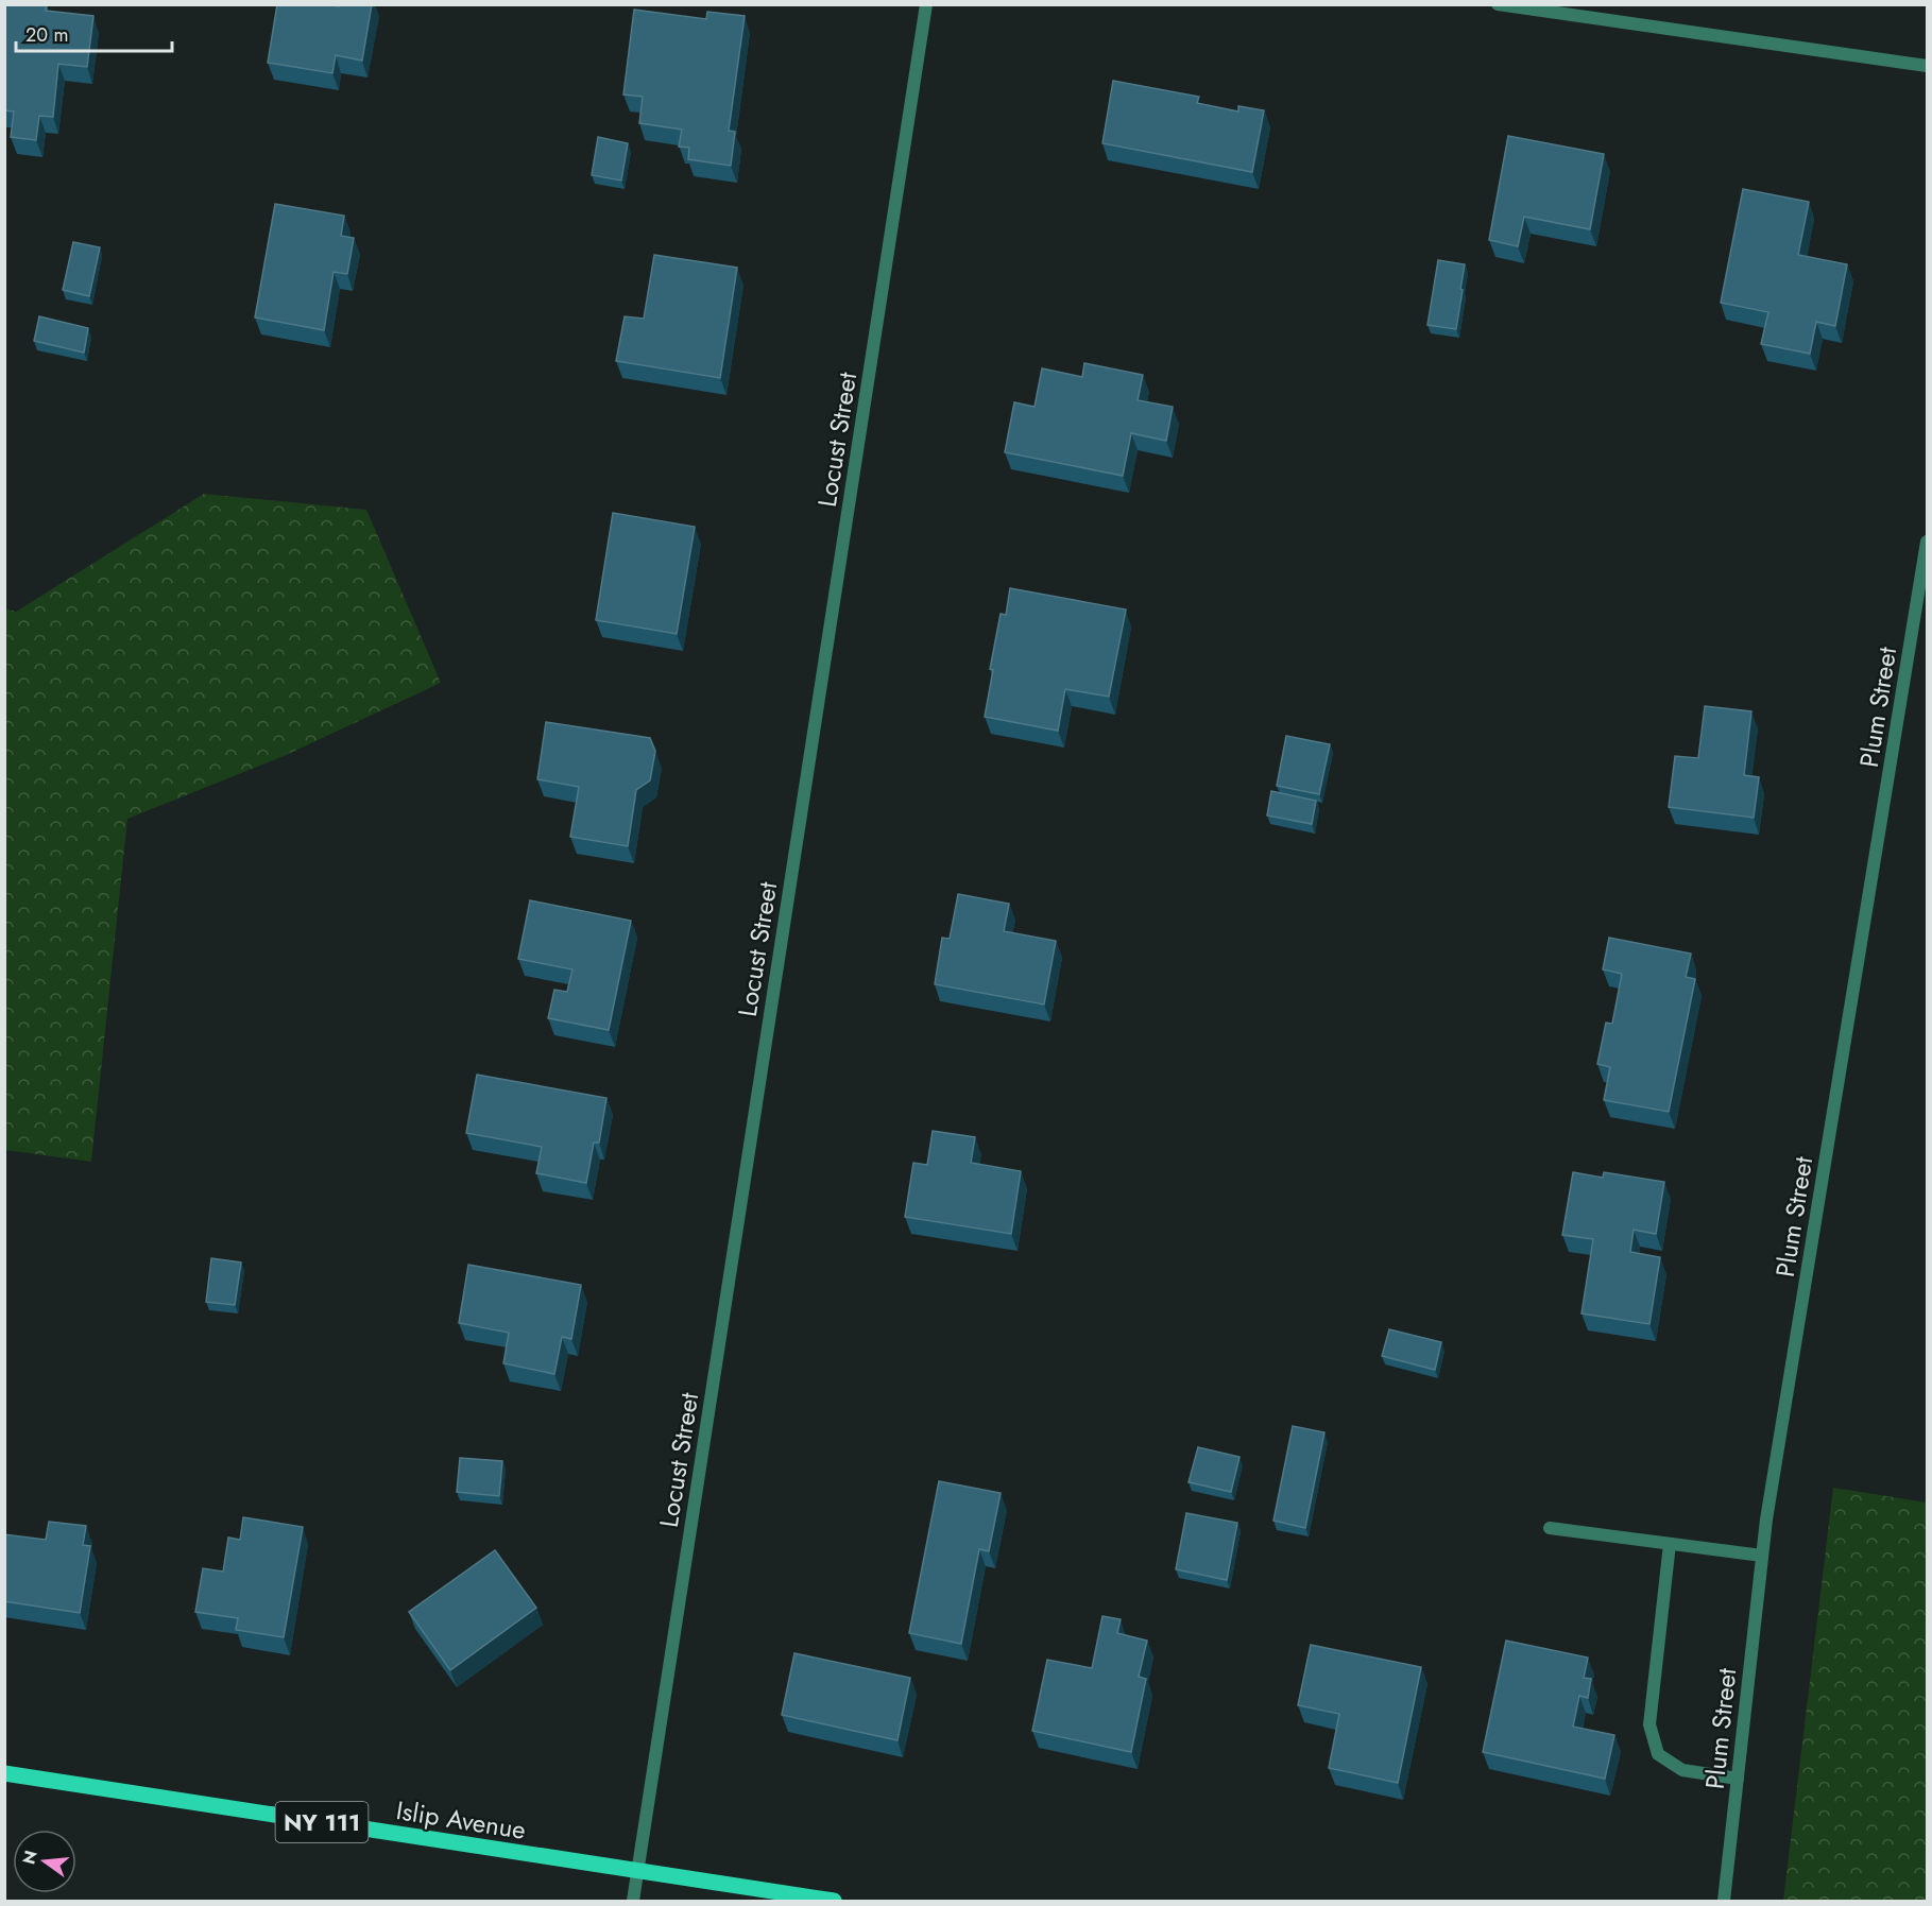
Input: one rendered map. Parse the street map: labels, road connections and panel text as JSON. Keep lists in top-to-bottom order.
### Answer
{
  "streets": {
    "main road": ["Islip Avenue", "NY 111"],
    "street": ["Locust Street", "Plum Street"]
  },
  "crossings": [
    ["Locust Street", "Islip Avenue"]
  ],
  "scale_bar": "20 m",
  "north": "left"
}
